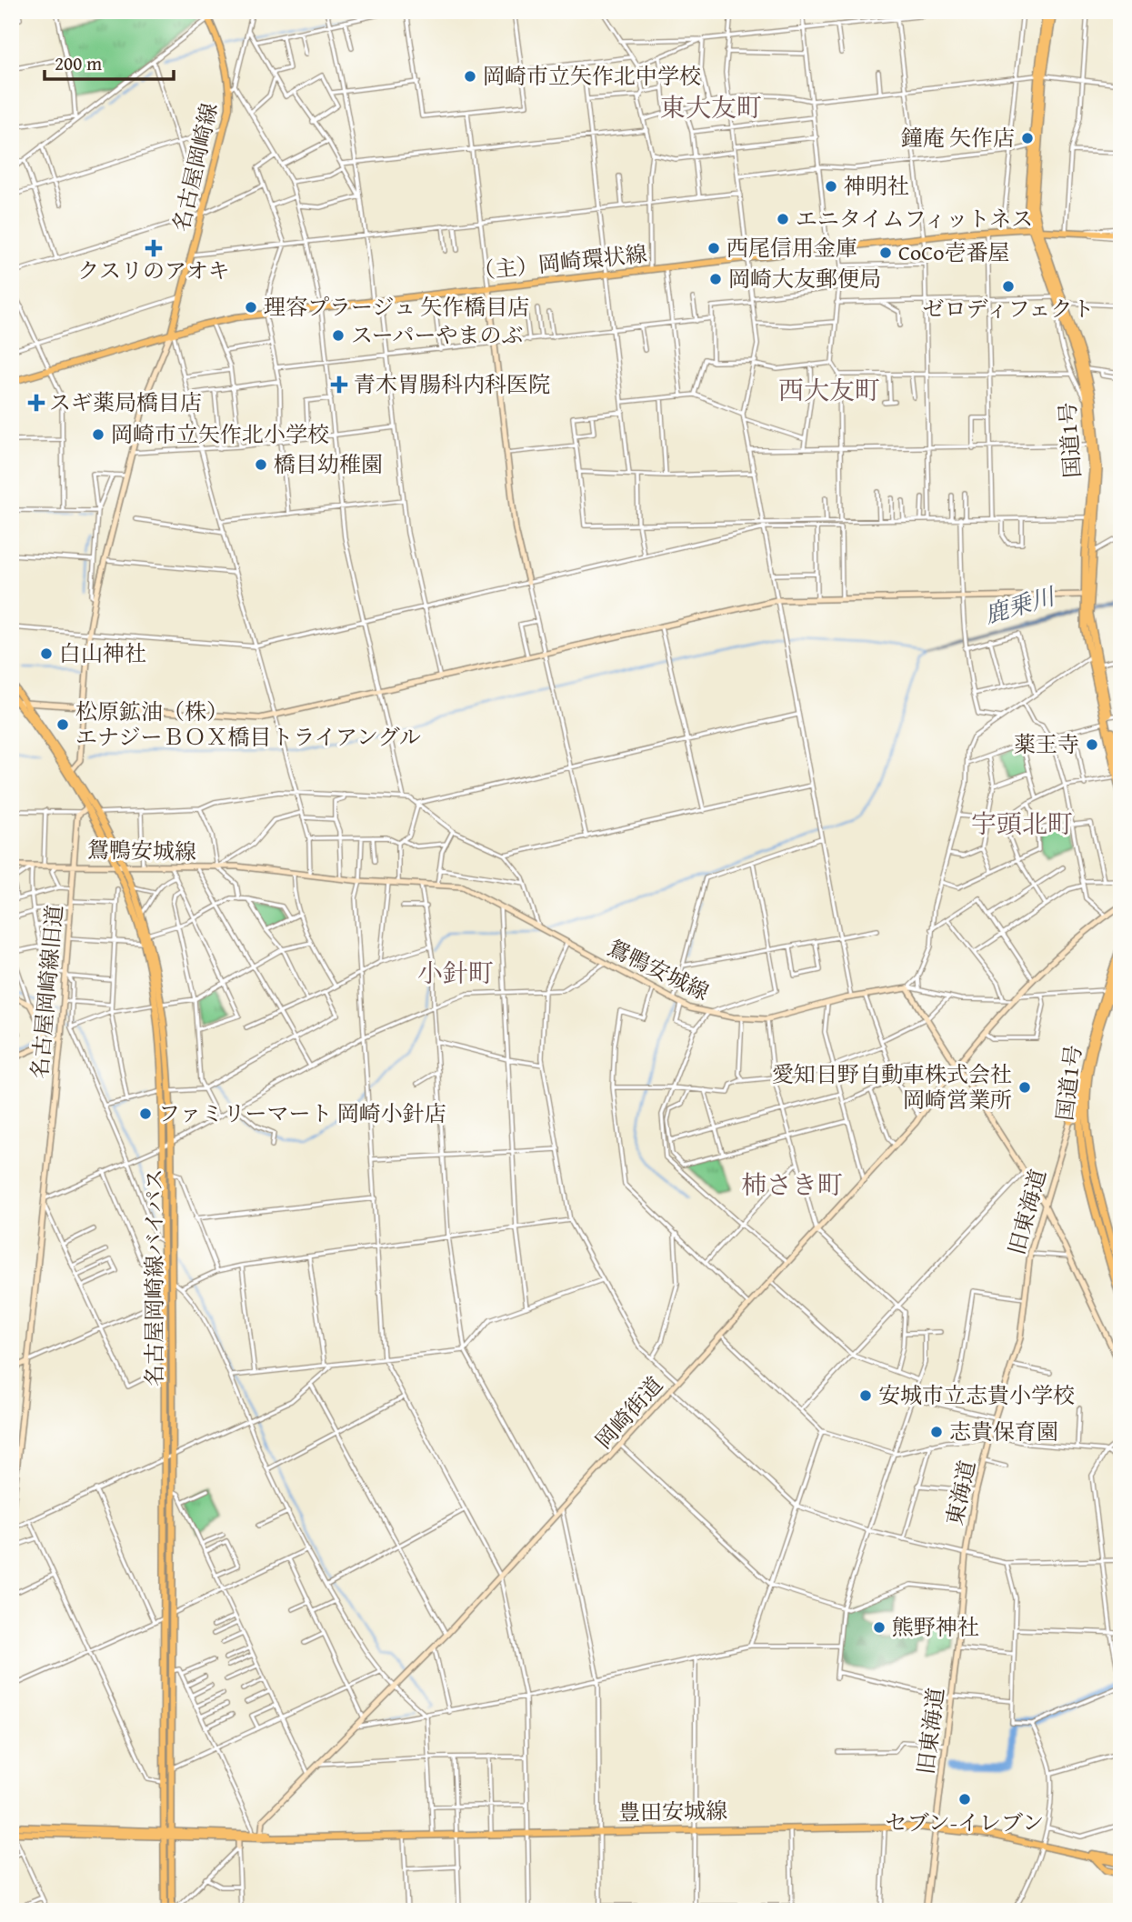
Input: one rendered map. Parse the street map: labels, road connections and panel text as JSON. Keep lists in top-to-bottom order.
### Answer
{
  "streets": {
    "highway": ["国道1号"],
    "main road": [
      "名古屋岡崎線",
      "（主）岡崎環状線",
      "名古屋岡崎線バイパス",
      "豊田安城線"
    ],
    "street": [
      "鴛鴨安城線",
      "名古屋岡崎線旧道",
      "旧東海道",
      "岡崎街道",
      "東海道"
    ]
  },
  "crossings": [
    ["名古屋岡崎線", "（主）岡崎環状線"],
    ["（主）岡崎環状線", "国道1号"],
    ["鴛鴨安城線", "名古屋岡崎線旧道"],
    ["鴛鴨安城線", "名古屋岡崎線バイパス"],
    ["旧東海道", "東海道"],
    ["旧東海道", "豊田安城線"],
    ["名古屋岡崎線バイパス", "豊田安城線"],
    ["岡崎街道", "豊田安城線"]
  ],
  "districts": [
    "東大友町",
    "西大友町",
    "宇頭北町",
    "小針町",
    "柿さき町"
  ],
  "water": ["鹿乗川"],
  "places": {
    "other": [
      "岡崎市立矢作北中学校",
      "鐘庵 矢作店",
      "神明社",
      "エニタイムフィットネス",
      "西尾信用金庫",
      "CoCo壱番屋",
      "岡崎大友郵便局",
      "ゼロディフェクト",
      "理容プラージュ 矢作橋目店",
      "スーパーやまのぶ",
      "岡崎市立矢作北小学校",
      "橋目幼稚園",
      "白山神社",
      "松原鉱油（株） エナジーＢＯＸ橋目トライアングル",
      "薬王寺",
      "愛知日野自動車株式会社 岡崎営業所",
      "ファミリーマート 岡崎小針店",
      "安城市立志貴小学校",
      "志貴保育園",
      "熊野神社",
      "セブン-イレブン"
    ],
    "health": ["クスリのアオキ", "青木胃腸科内科医院", "スギ薬局橋目店"]
  },
  "scale_bar": "200 m"
}
